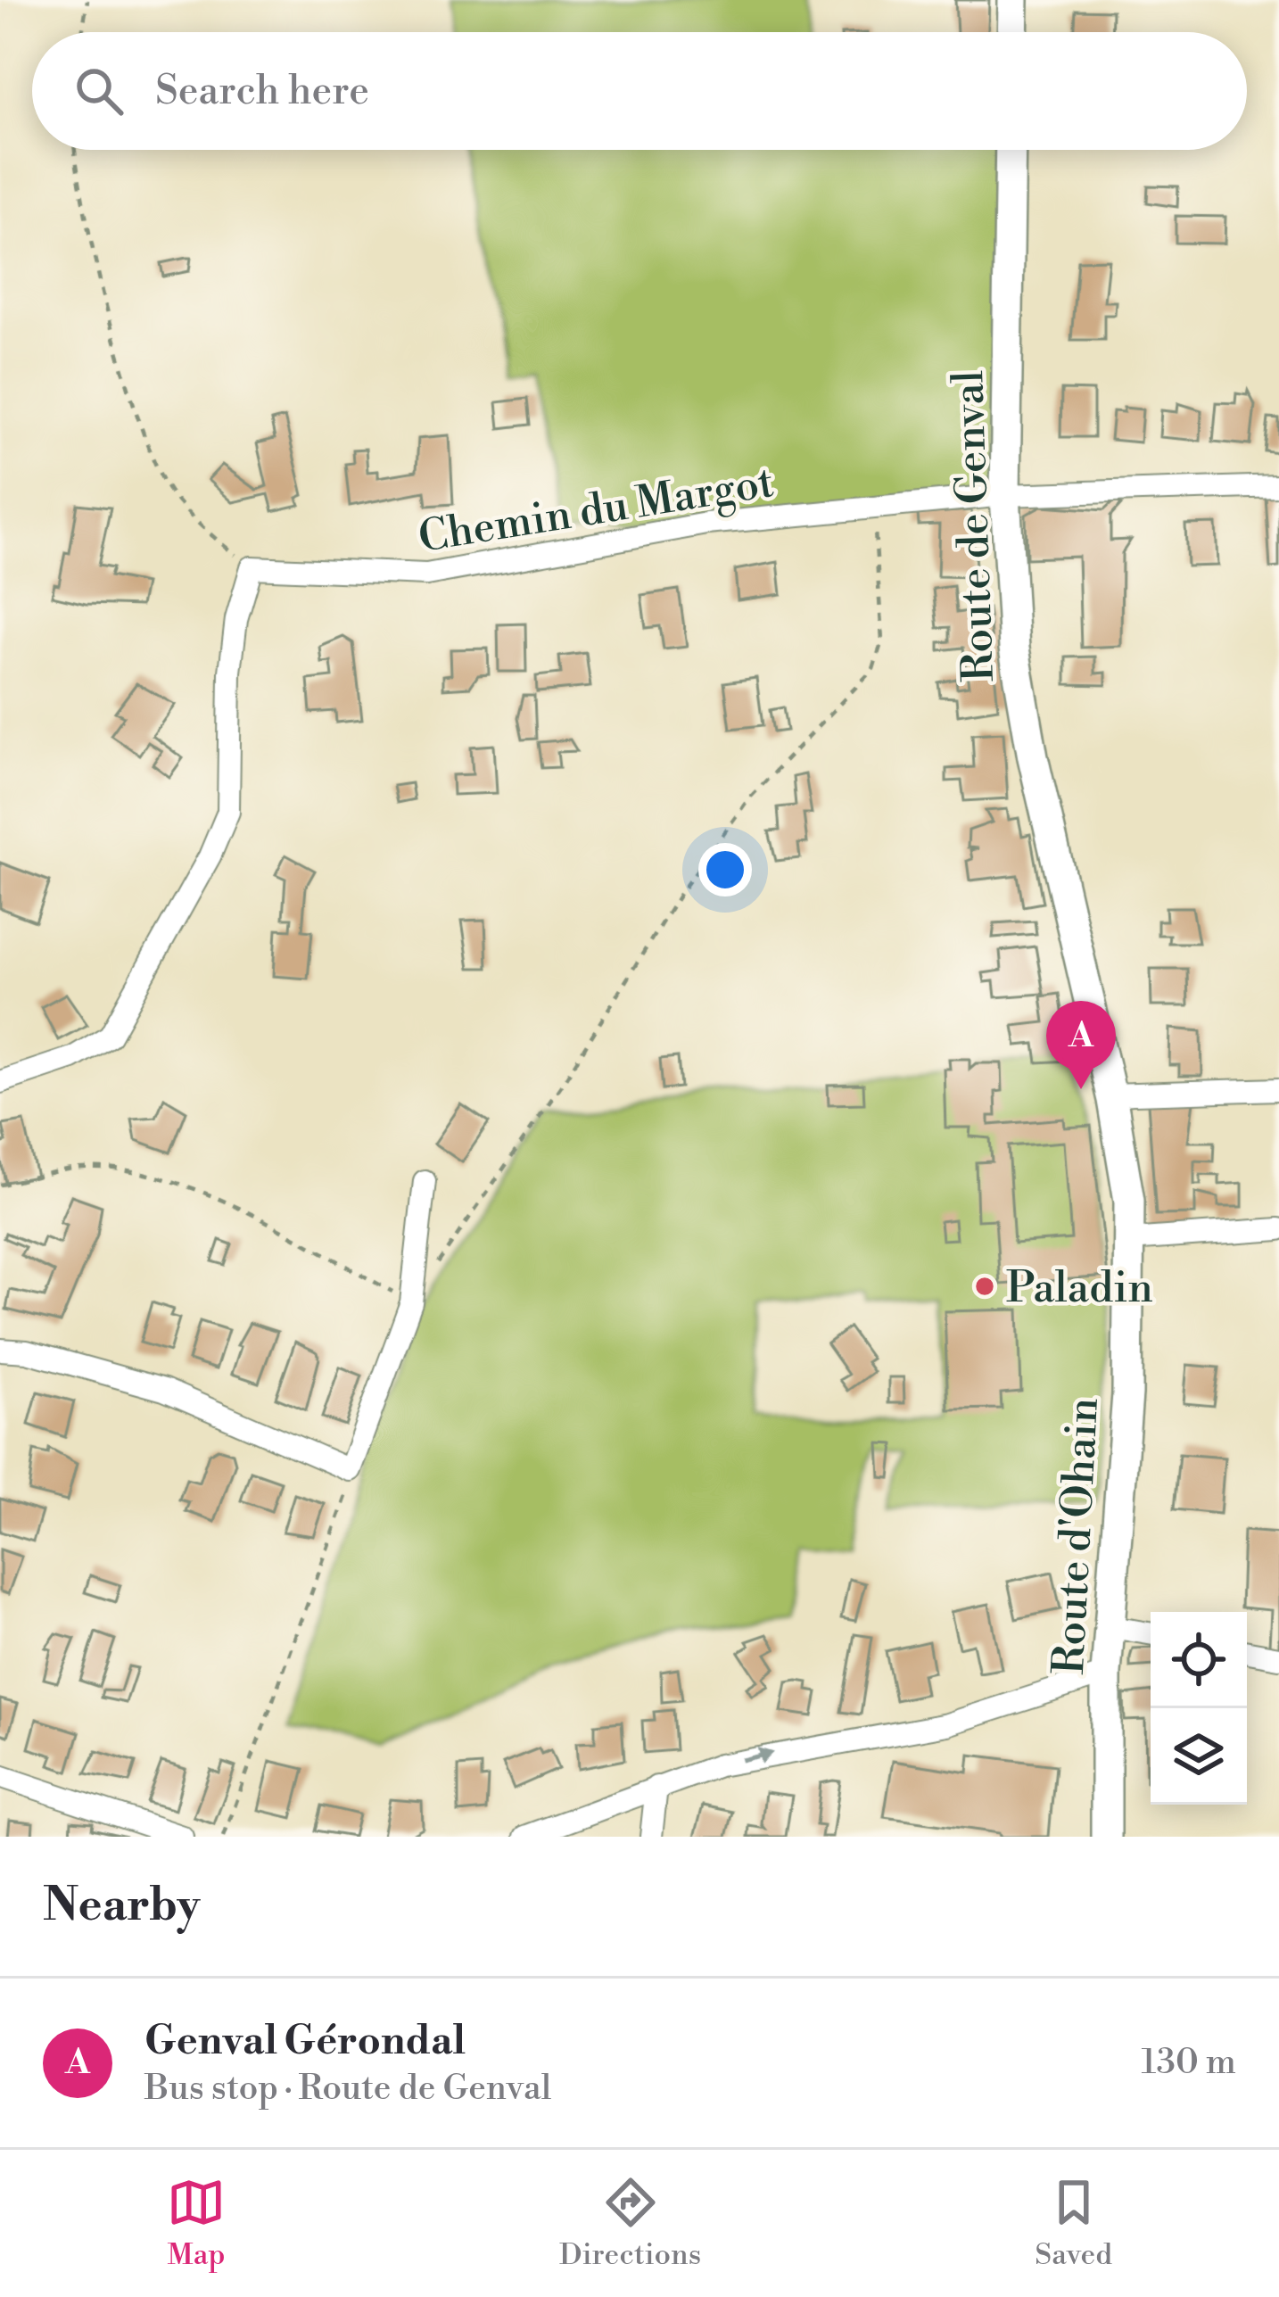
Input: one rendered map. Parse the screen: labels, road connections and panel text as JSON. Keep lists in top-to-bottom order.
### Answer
{
  "streets": {
    "main road": ["Route de Genval", "Route d'Ohain"],
    "street": ["Chemin du Margot"]
  },
  "crossings": [
    ["Chemin du Margot", "Route de Genval"],
    ["Route de Genval", "Route d'Ohain"]
  ],
  "places": ["Paladin"],
  "page": {
    "search": "Search here",
    "pins": "A",
    "heading": "Nearby",
    "list": [
      {
        "mark": "A",
        "name": "Genval Gérondal",
        "note": "Bus stop · Route de Genval",
        "value": "130 m"
      }
    ],
    "nav": ["Map", "Directions", "Saved"]
  }
}
